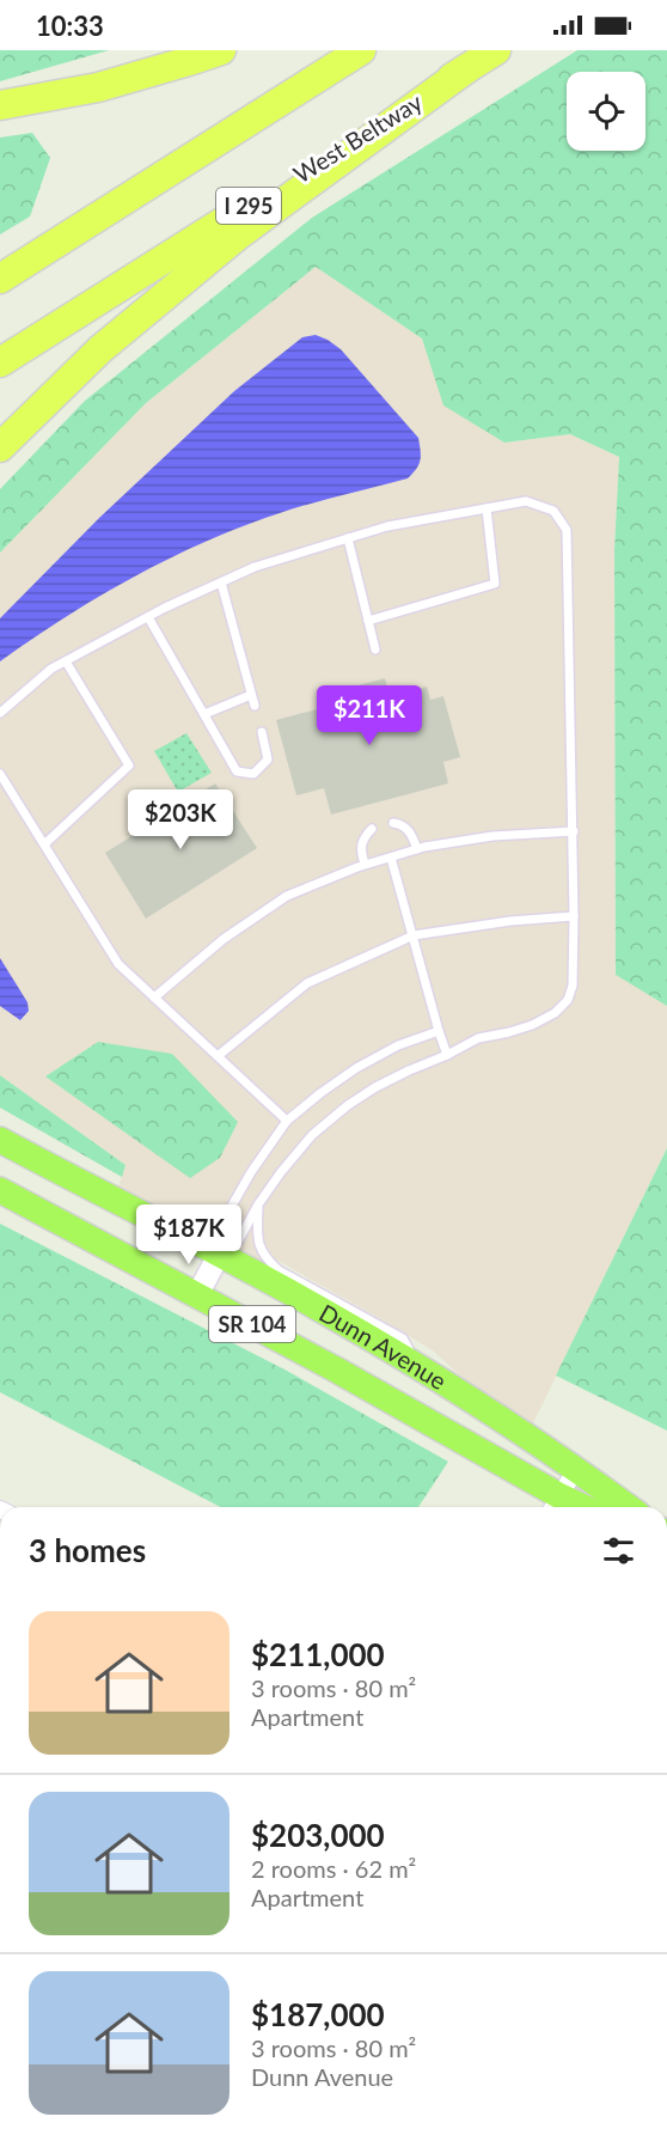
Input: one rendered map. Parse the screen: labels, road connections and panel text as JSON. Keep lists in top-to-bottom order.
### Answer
{
  "streets": {
    "highway": ["West Beltway", "I 295"],
    "main road": ["SR 104", "Dunn Avenue"]
  },
  "page": {
    "status": "10:33",
    "price": ["$211K", "$203K", "$187K"],
    "heading": "3 homes",
    "list": [
      {
        "name": "$211,000",
        "note": "3 rooms · 80 m² · Apartment"
      },
      {
        "name": "$203,000",
        "note": "2 rooms · 62 m² · Apartment"
      },
      {
        "name": "$187,000",
        "note": "3 rooms · 80 m² · Dunn Avenue"
      }
    ]
  }
}
